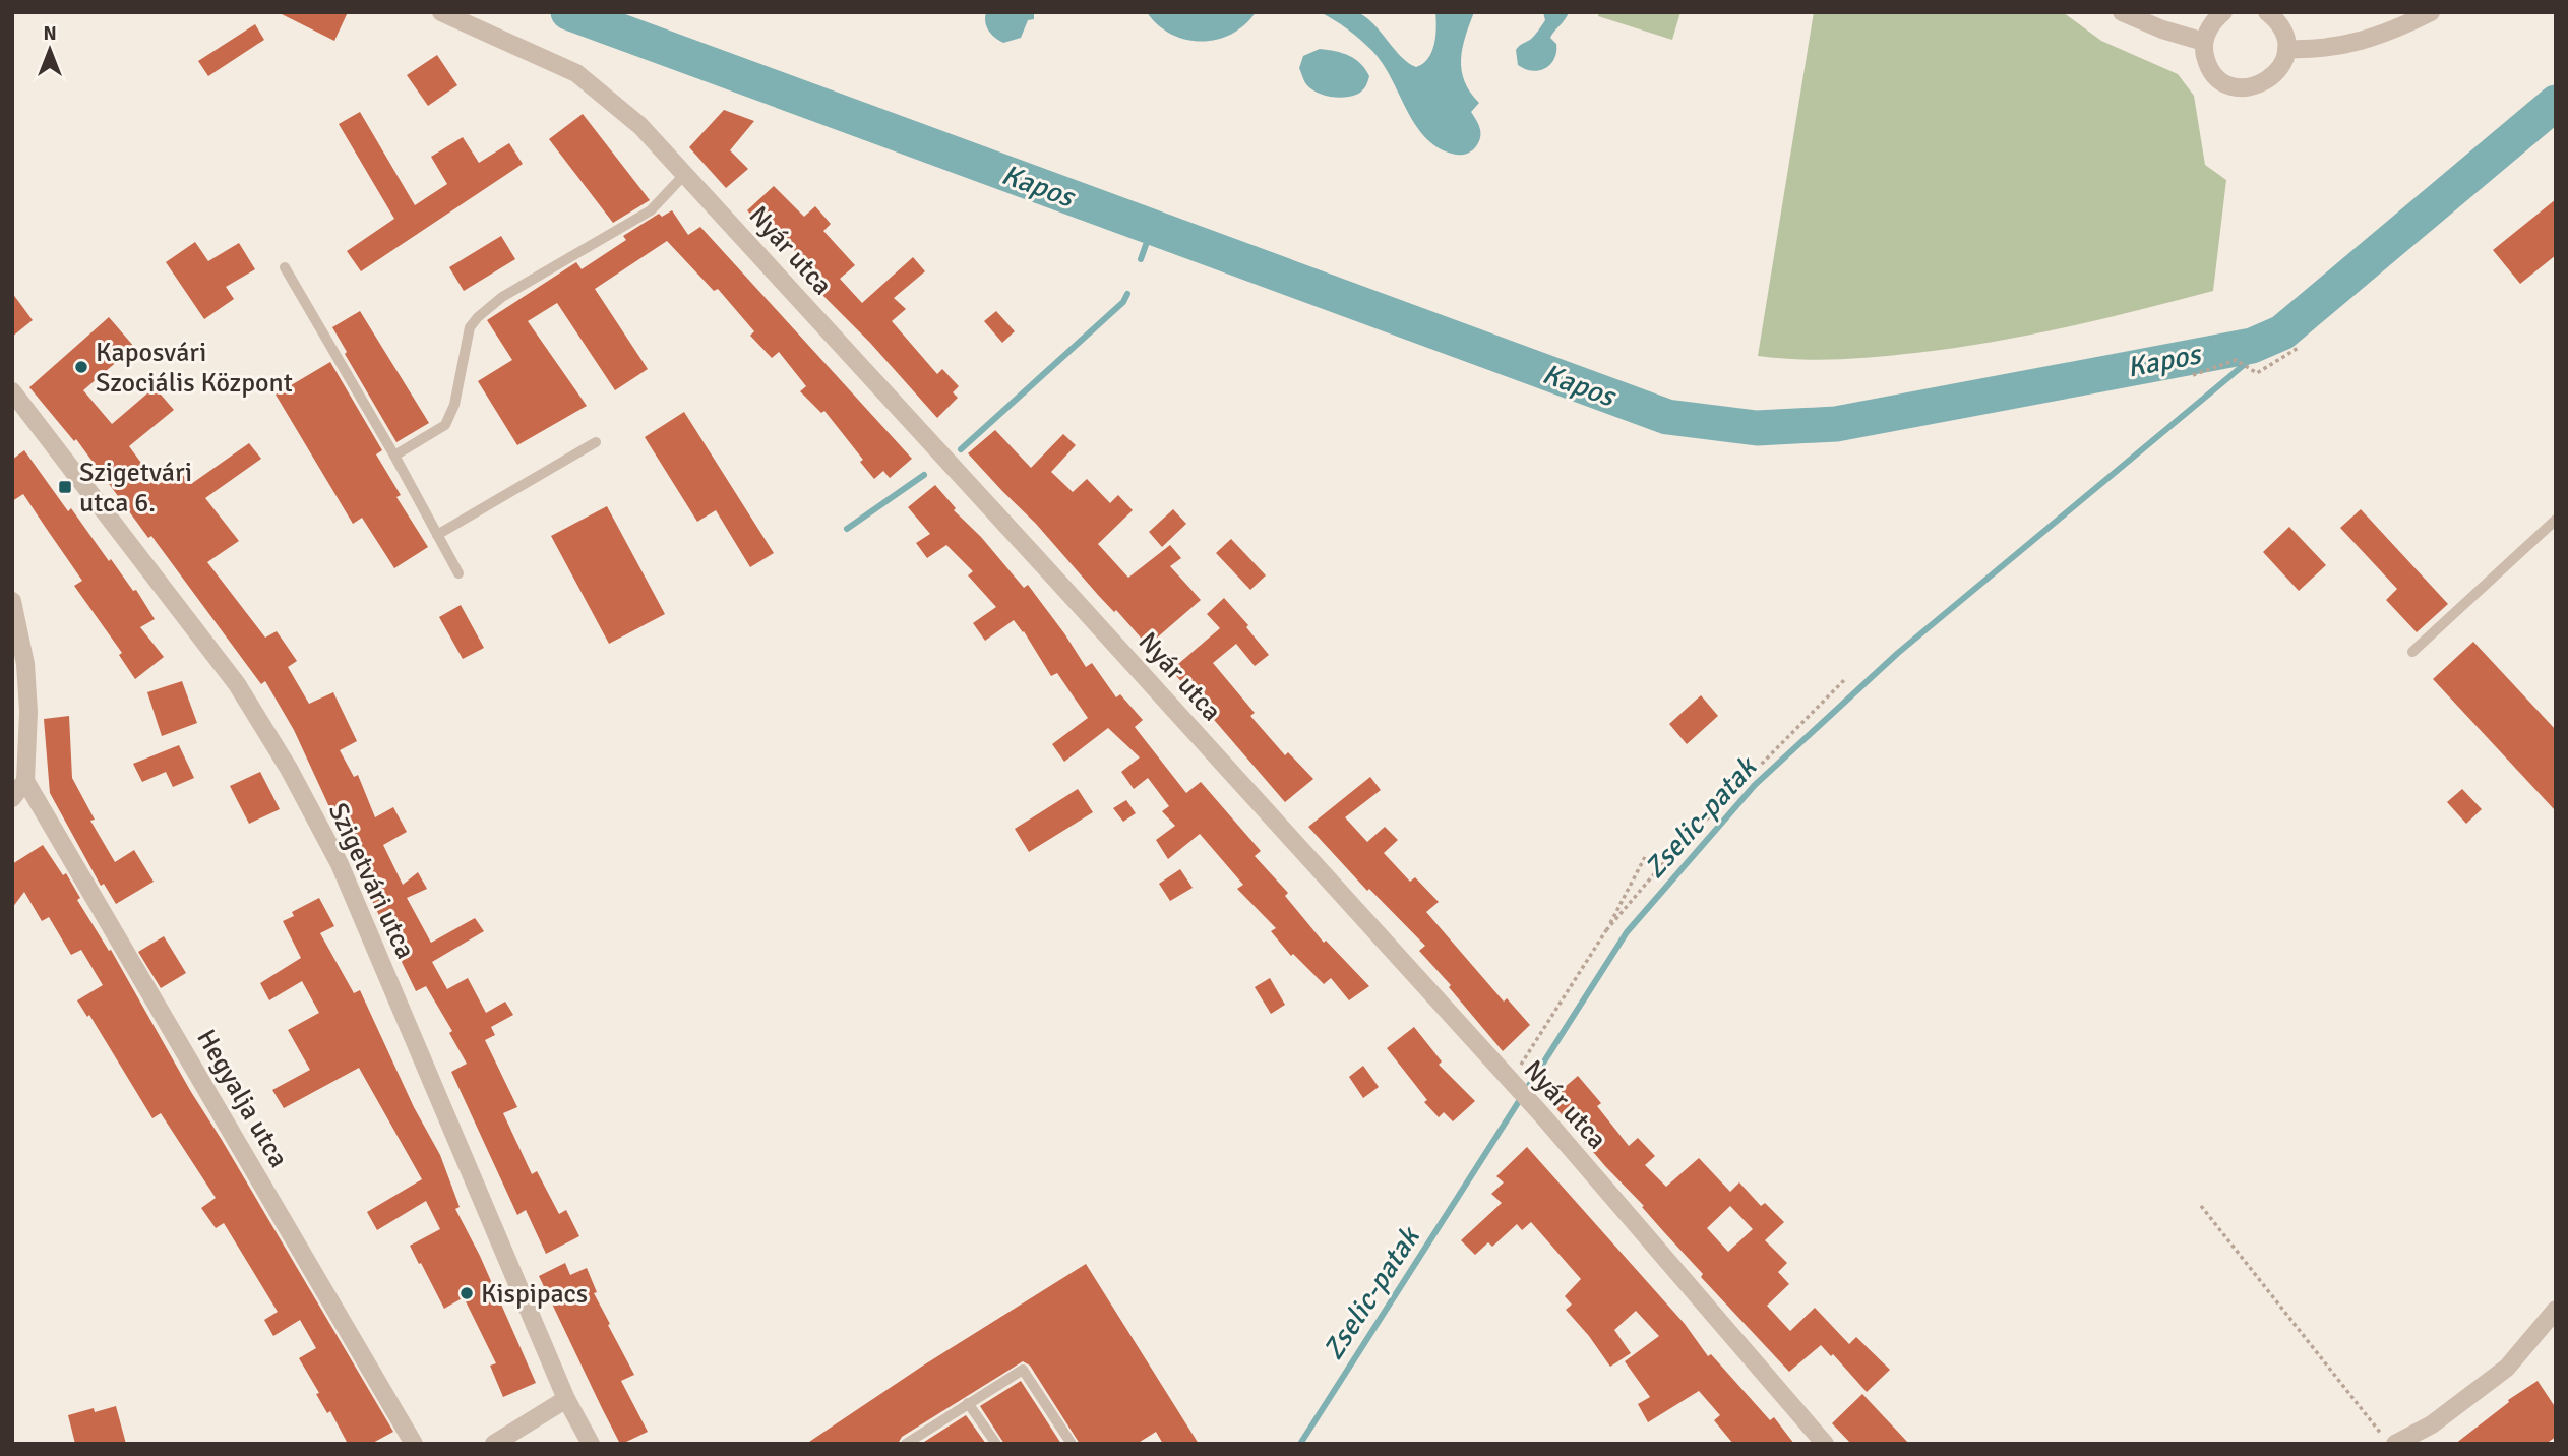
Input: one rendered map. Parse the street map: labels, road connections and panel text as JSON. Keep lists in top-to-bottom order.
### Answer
{
  "streets": {
    "street": ["Nyár utca", "Szigetvári utca", "Hegyalja utca"]
  },
  "water": ["Kapos", "Zselic-patak"],
  "places": {
    "other": ["Kaposvári Szociális Központ", "Kispipacs"],
    "transit": ["Szigetvári utca 6."]
  },
  "north": "top"
}
